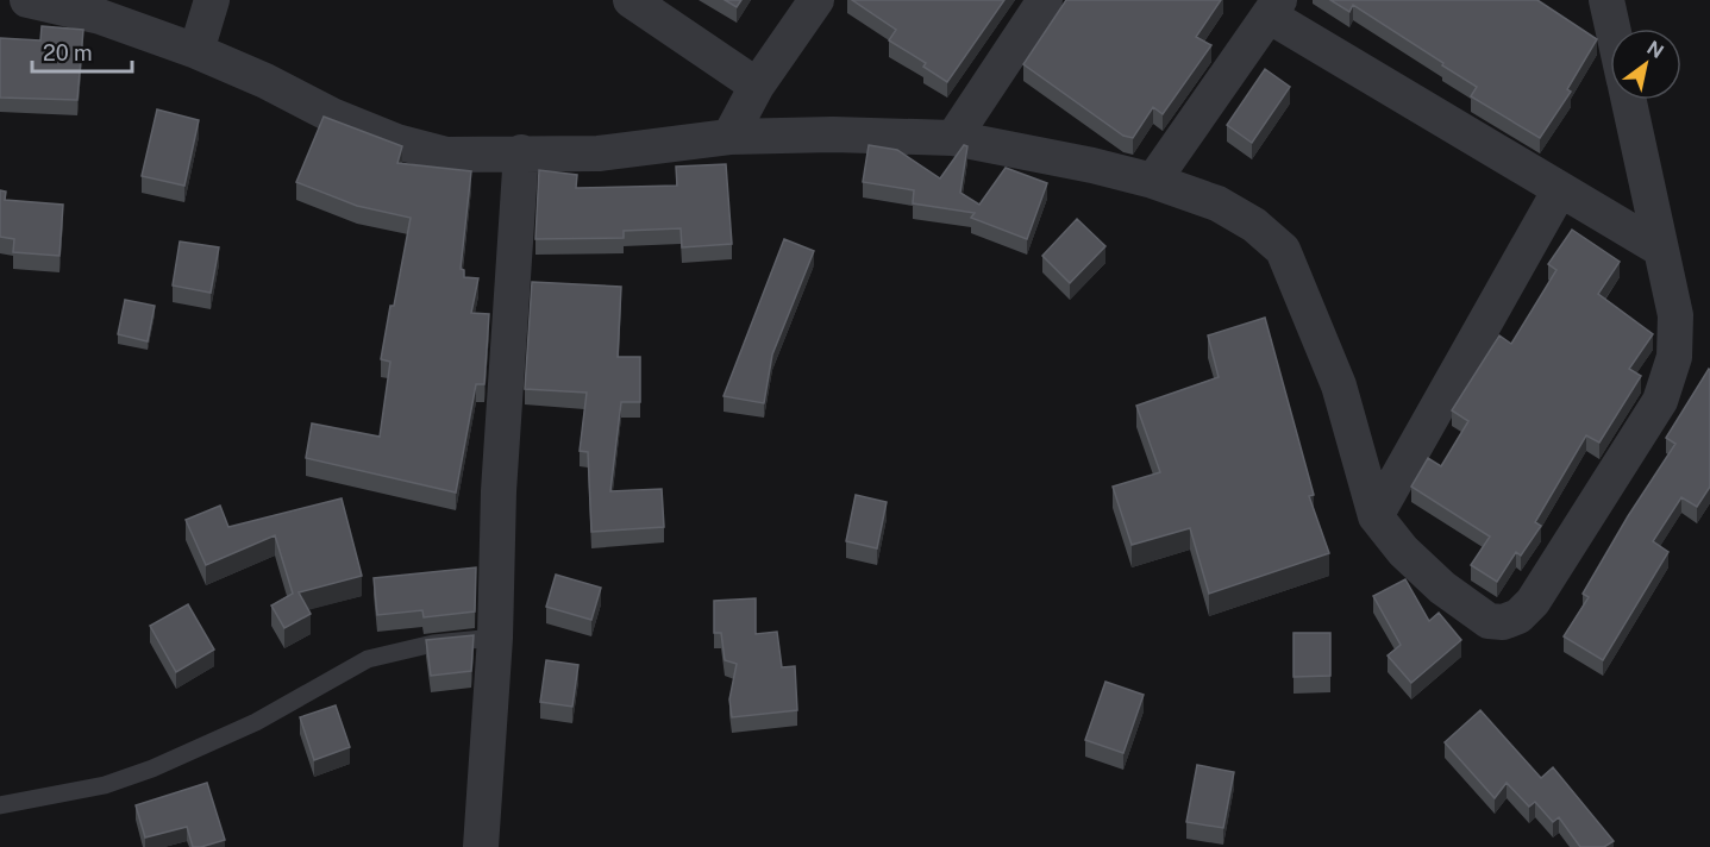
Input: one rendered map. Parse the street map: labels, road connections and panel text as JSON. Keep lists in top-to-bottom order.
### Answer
{
  "scale_bar": "20 m",
  "north": "top right"
}
